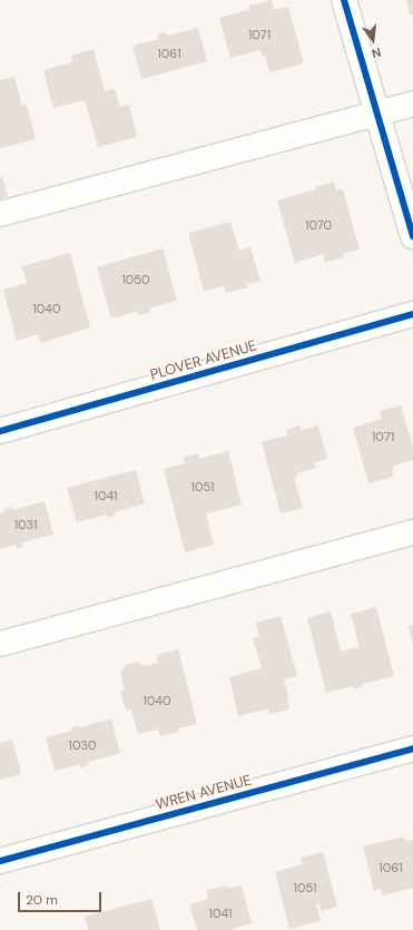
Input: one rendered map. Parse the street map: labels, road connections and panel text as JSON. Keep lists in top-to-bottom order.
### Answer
{
  "streets": {
    "street": ["PLOVER AVENUE", "WREN AVENUE"]
  },
  "house_numbers": [
    "1071",
    "1061",
    "1070",
    "1050",
    "1040",
    "1071",
    "1051",
    "1041",
    "1031",
    "1040",
    "1030",
    "1061",
    "1051",
    "1041"
  ],
  "scale_bar": "20 m",
  "north": "bottom"
}
